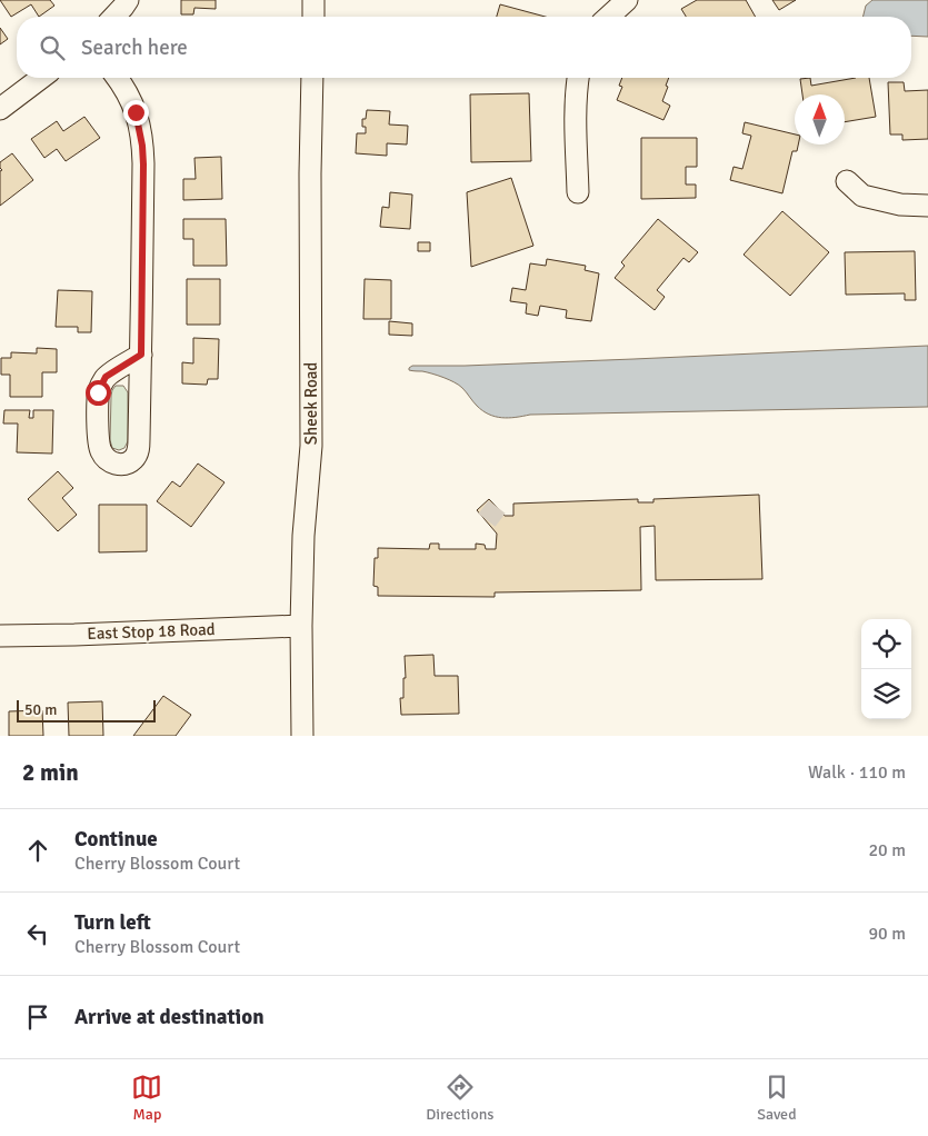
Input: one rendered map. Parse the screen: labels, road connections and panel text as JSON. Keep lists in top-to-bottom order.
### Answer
{
  "streets": {
    "street": ["Sheek Road", "East Stop 18 Road"]
  },
  "crossings": [
    ["Sheek Road", "East Stop 18 Road"]
  ],
  "scale_bar": "50 m",
  "north": "top",
  "page": {
    "search": "Search here",
    "scale": "50 m",
    "heading": ["2 min", "Walk · 110 m"],
    "list": [
      ["Continue", "Cherry Blossom Court", "20 m"],
      ["Turn left", "Cherry Blossom Court", "90 m"],
      "Arrive at destination"
    ],
    "nav": ["Map", "Directions", "Saved"]
  }
}
